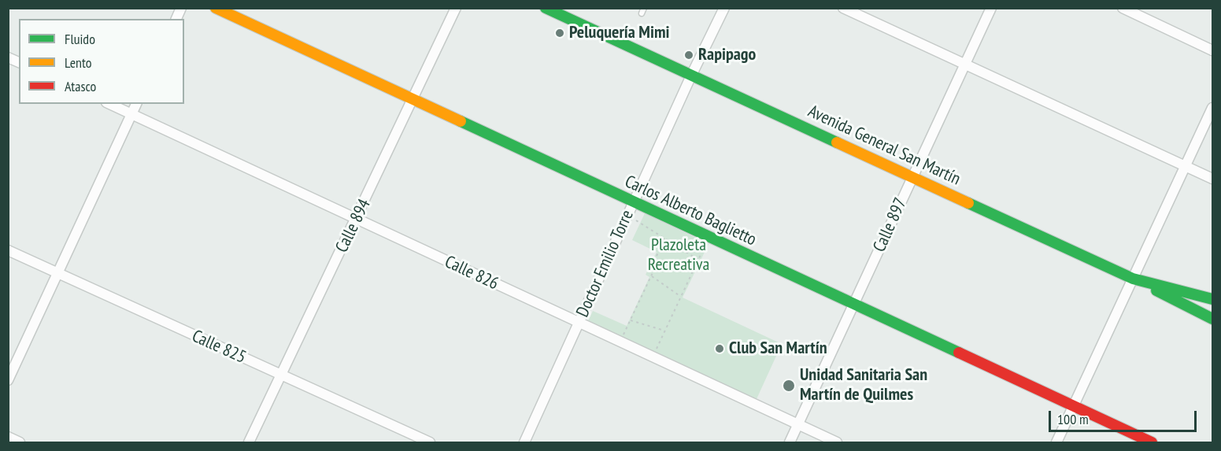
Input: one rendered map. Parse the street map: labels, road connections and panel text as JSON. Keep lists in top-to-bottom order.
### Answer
{
  "streets": {
    "street": [
      "Avenida General San Martín",
      "Carlos Alberto Baglietto",
      "Calle 897",
      "Calle 894",
      "Doctor Emilio Torre",
      "Calle 826",
      "Calle 825"
    ]
  },
  "crossings": [
    ["Avenida General San Martín", "Calle 897"],
    ["Avenida General San Martín", "Doctor Emilio Torre"],
    ["Carlos Alberto Baglietto", "Calle 897"],
    ["Carlos Alberto Baglietto", "Calle 894"],
    ["Carlos Alberto Baglietto", "Doctor Emilio Torre"],
    ["Calle 897", "Calle 826"],
    ["Calle 894", "Calle 826"],
    ["Calle 894", "Calle 825"],
    ["Doctor Emilio Torre", "Calle 826"]
  ],
  "parks": ["Plazoleta Recreativa"],
  "places": [
    "Peluquería Mimi",
    "Rapipago",
    "Club San Martín",
    "Unidad Sanitaria San Martín de Quilmes"
  ],
  "legend": ["Fluido", "Lento", "Atasco"],
  "scale_bar": "100 m"
}
